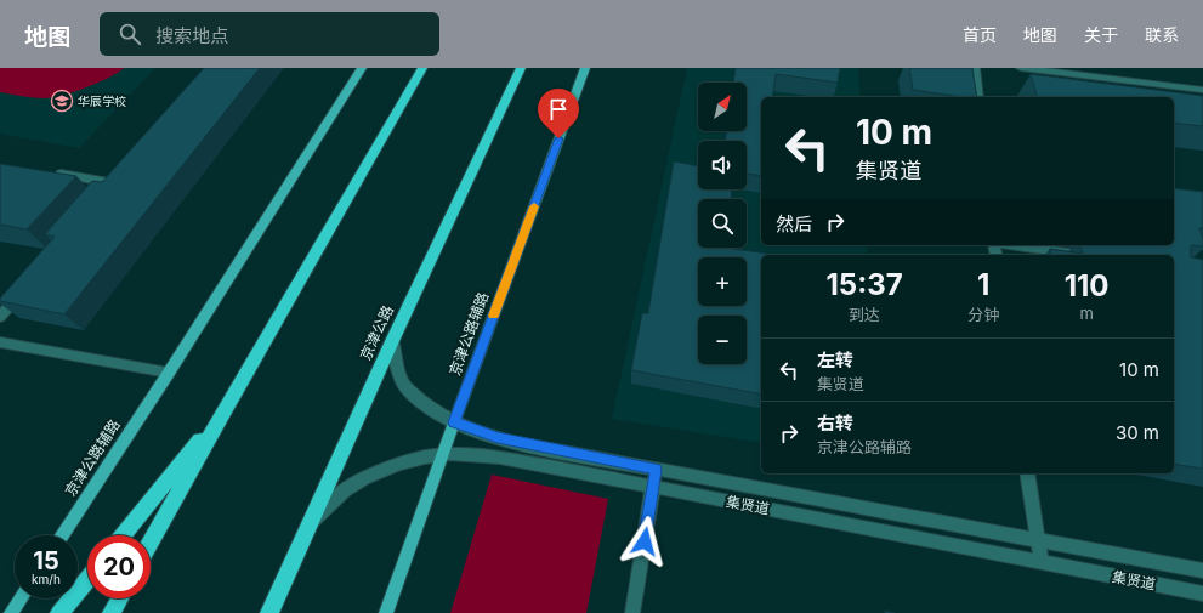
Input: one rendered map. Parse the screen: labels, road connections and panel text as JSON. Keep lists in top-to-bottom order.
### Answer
{
  "streets": {
    "highway": ["京津公路"],
    "main road": ["京津公路辅路"],
    "street": ["集贤道"]
  },
  "crossings": [
    ["京津公路", "集贤道"],
    ["京津公路辅路", "集贤道"]
  ],
  "places": {
    "school or university": ["华辰学校"]
  },
  "north": "top right",
  "page": {
    "header": "地图",
    "search": "搜索地点",
    "nav": [
      "首页",
      "地图",
      "关于",
      "联系"
    ],
    "map_buttons": ["+", "−"],
    "turn": ["10 m", "集贤道"],
    "then": "然后",
    "eta": [
      "15:37",
      "到达",
      "1",
      "分钟",
      "110",
      "m"
    ],
    "list": [
      {
        "name": "左转",
        "note": "集贤道",
        "value": "10 m"
      },
      {
        "name": "右转",
        "note": "京津公路辅路",
        "value": "30 m"
      }
    ],
    "speed": "15 km/h",
    "limit": "20"
  }
}
